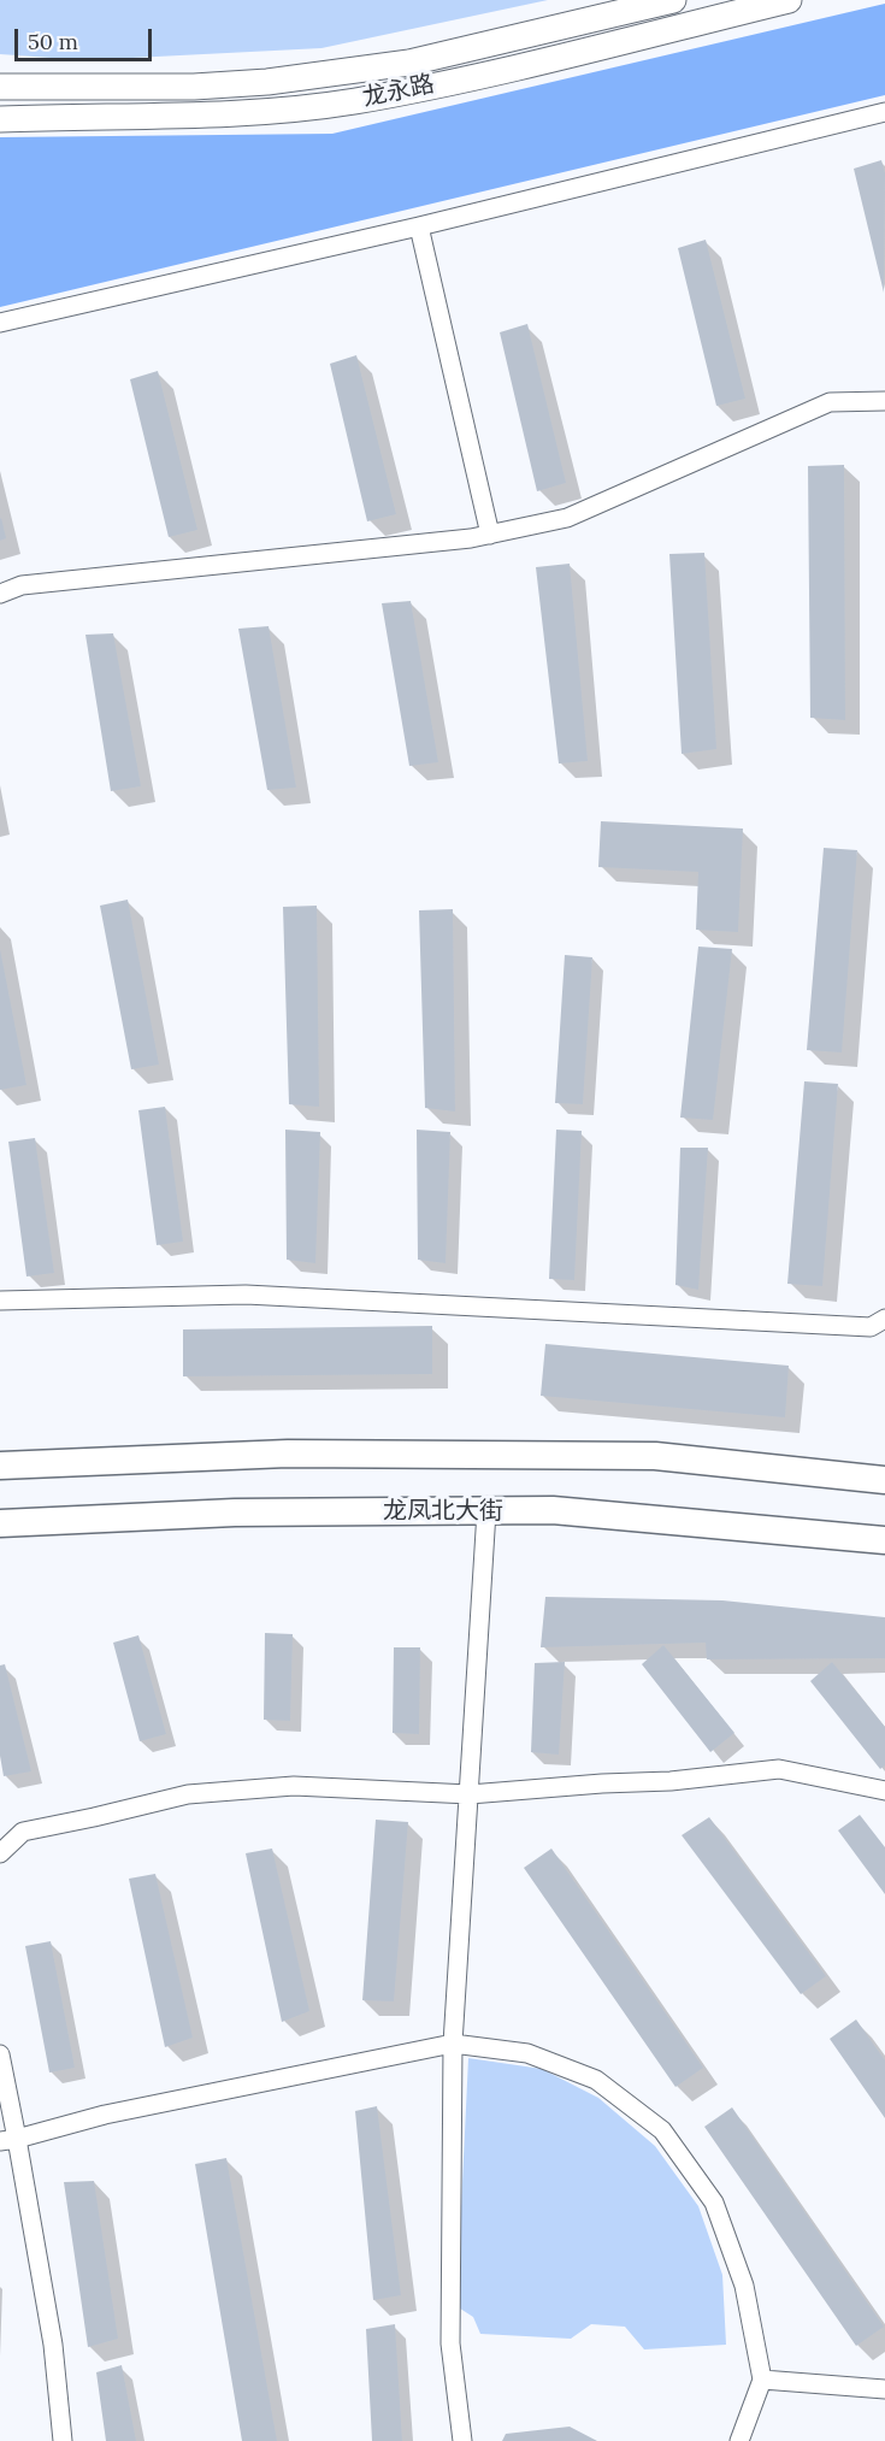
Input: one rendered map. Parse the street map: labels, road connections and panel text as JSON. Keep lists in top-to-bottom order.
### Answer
{
  "streets": {
    "main road": ["龙永路", "龙凤北大街"]
  },
  "scale_bar": "50 m"
}
